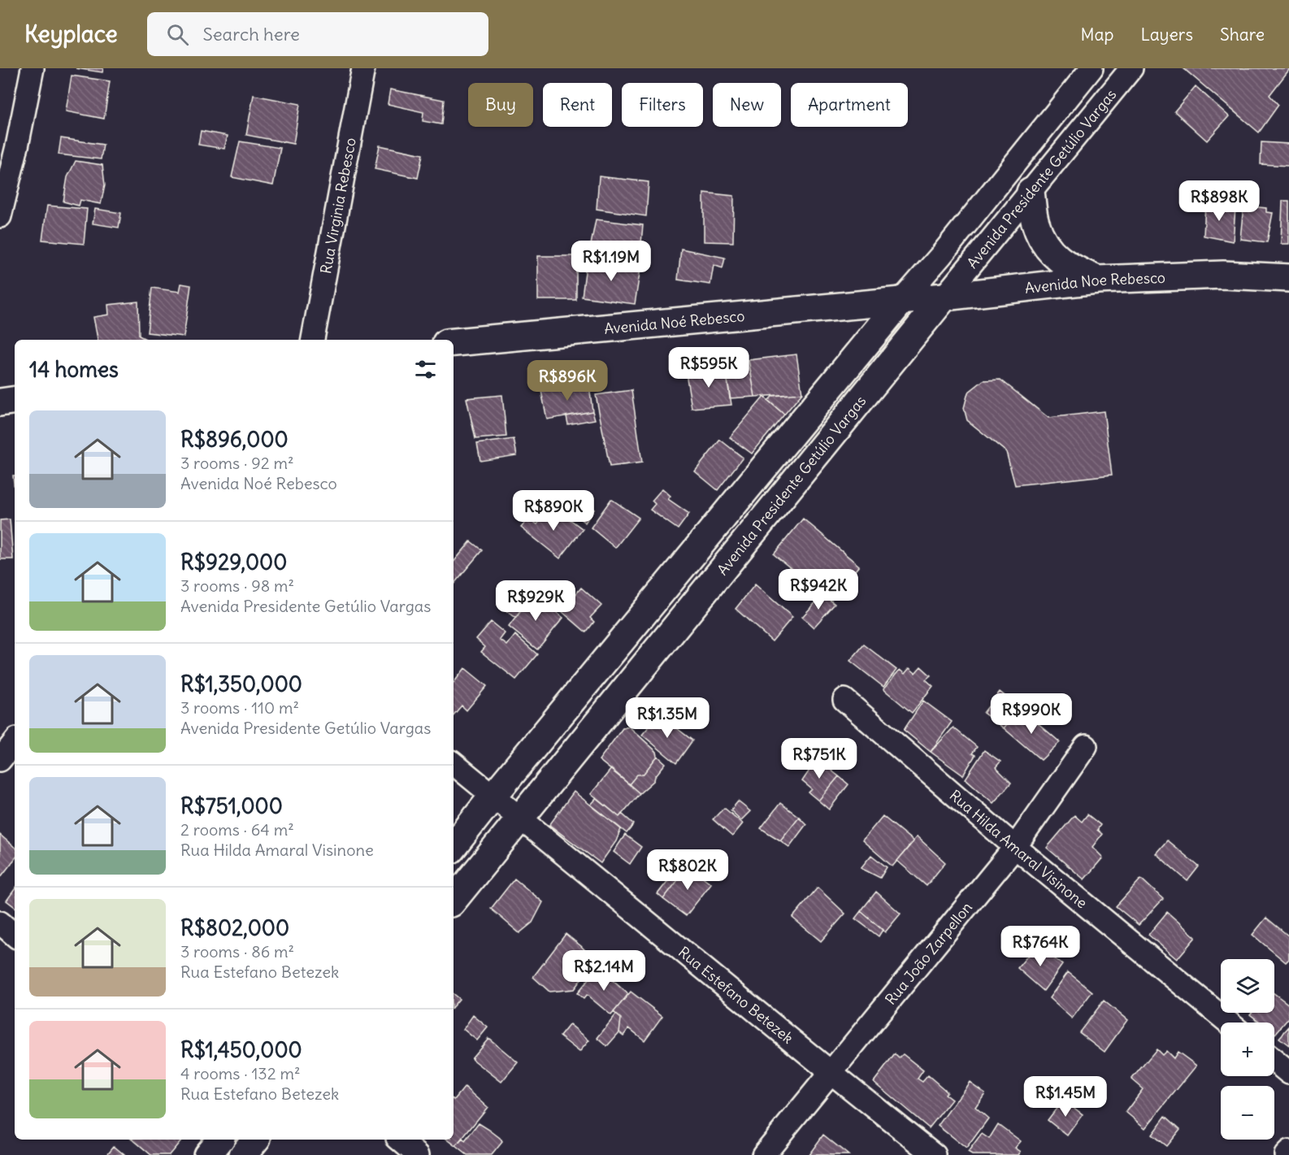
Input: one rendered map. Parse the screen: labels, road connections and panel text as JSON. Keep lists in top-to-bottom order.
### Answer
{
  "streets": {
    "main road": ["Avenida Presidente Getúlio Vargas", "Avenida Noe Rebesco", "Avenida Noé Rebesco"],
    "street": [
      "Rua Virginia Rebesco",
      "Rua Hilda Amaral Visinone",
      "Rua João Zarpellon",
      "Rua Estefano Betezek"
    ]
  },
  "crossings": [
    ["Avenida Presidente Getúlio Vargas", "Avenida Noe Rebesco"],
    ["Avenida Presidente Getúlio Vargas", "Avenida Noé Rebesco"],
    ["Avenida Presidente Getúlio Vargas", "Rua Estefano Betezek"],
    ["Avenida Noe Rebesco", "Avenida Noé Rebesco"],
    ["Rua Hilda Amaral Visinone", "Rua João Zarpellon"],
    ["Rua João Zarpellon", "Rua Estefano Betezek"]
  ],
  "page": {
    "header": "Keyplace",
    "search": "Search here",
    "nav": ["Map", "Layers", "Share"],
    "chip": [
      "Buy",
      "Rent",
      "Filters",
      "New",
      "Apartment"
    ],
    "price": [
      "R$898K",
      "R$1.19M",
      "R$595K",
      "R$896K",
      "R$890K",
      "R$942K",
      "R$929K",
      "R$990K",
      "R$1.35M",
      "R$751K",
      "R$802K",
      "R$764K",
      "R$2.14M",
      "R$1.45M"
    ],
    "heading": "14 homes",
    "list": [
      {
        "name": "R$896,000",
        "note": "3 rooms · 92 m² · Avenida Noé Rebesco"
      },
      {
        "name": "R$929,000",
        "note": "3 rooms · 98 m² · Avenida Presidente Getúlio Vargas"
      },
      {
        "name": "R$1,350,000",
        "note": "3 rooms · 110 m² · Avenida Presidente Getúlio Vargas"
      },
      {
        "name": "R$751,000",
        "note": "2 rooms · 64 m² · Rua Hilda Amaral Visinone"
      },
      {
        "name": "R$802,000",
        "note": "3 rooms · 86 m² · Rua Estefano Betezek"
      },
      {
        "name": "R$1,450,000",
        "note": "4 rooms · 132 m² · Rua Estefano Betezek"
      }
    ],
    "map_buttons": ["+", "−"]
  }
}
